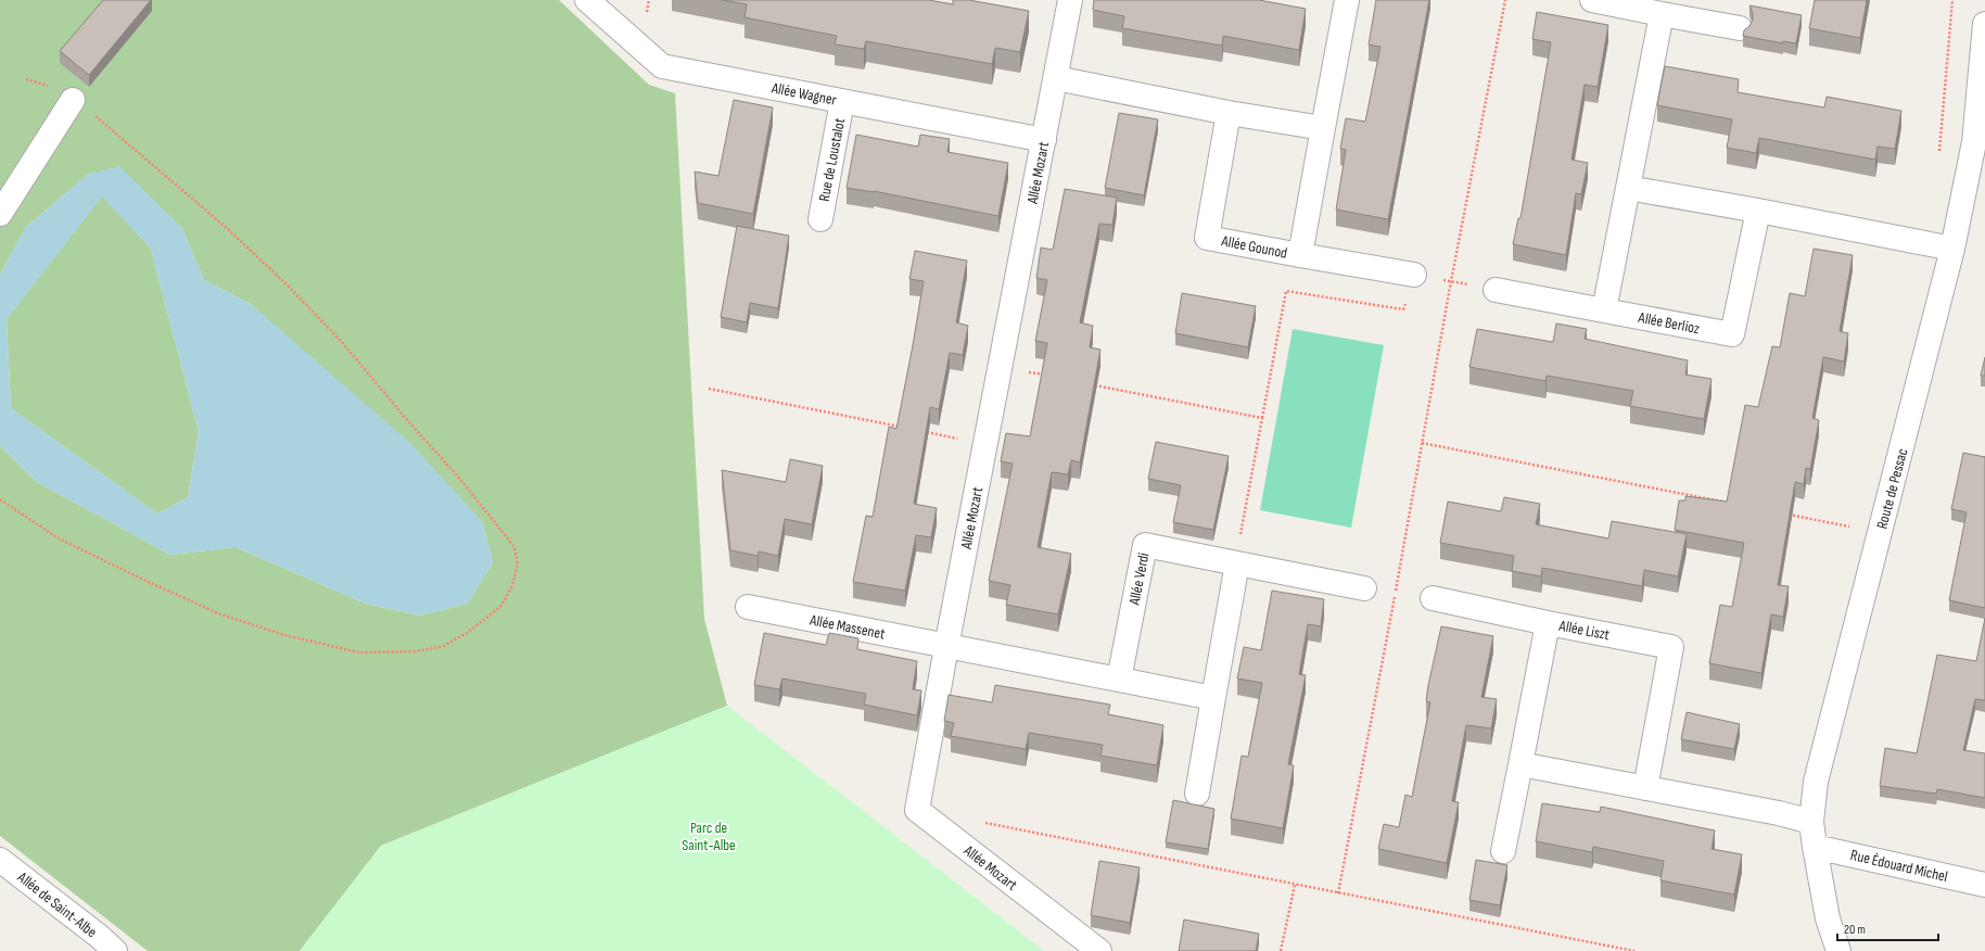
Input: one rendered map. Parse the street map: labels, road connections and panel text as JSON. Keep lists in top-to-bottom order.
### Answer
{
  "streets": {
    "street": [
      "Allée Wagner",
      "Rue de Loustalot",
      "Allée Mozart",
      "Allée Gounod",
      "Allée Berlioz",
      "Route de Pessac",
      "Allée Verdi",
      "Allée Massenet",
      "Allée Liszt",
      "Rue Édouard Michel",
      "Allée de Saint-Albe"
    ]
  },
  "crossings": [
    ["Allée Wagner", "Rue de Loustalot"],
    ["Allée Wagner", "Allée Mozart"],
    ["Allée Mozart", "Allée Massenet"],
    ["Route de Pessac", "Rue Édouard Michel"]
  ],
  "parks": ["Parc de Saint-Albe"],
  "scale_bar": "20 m"
}
